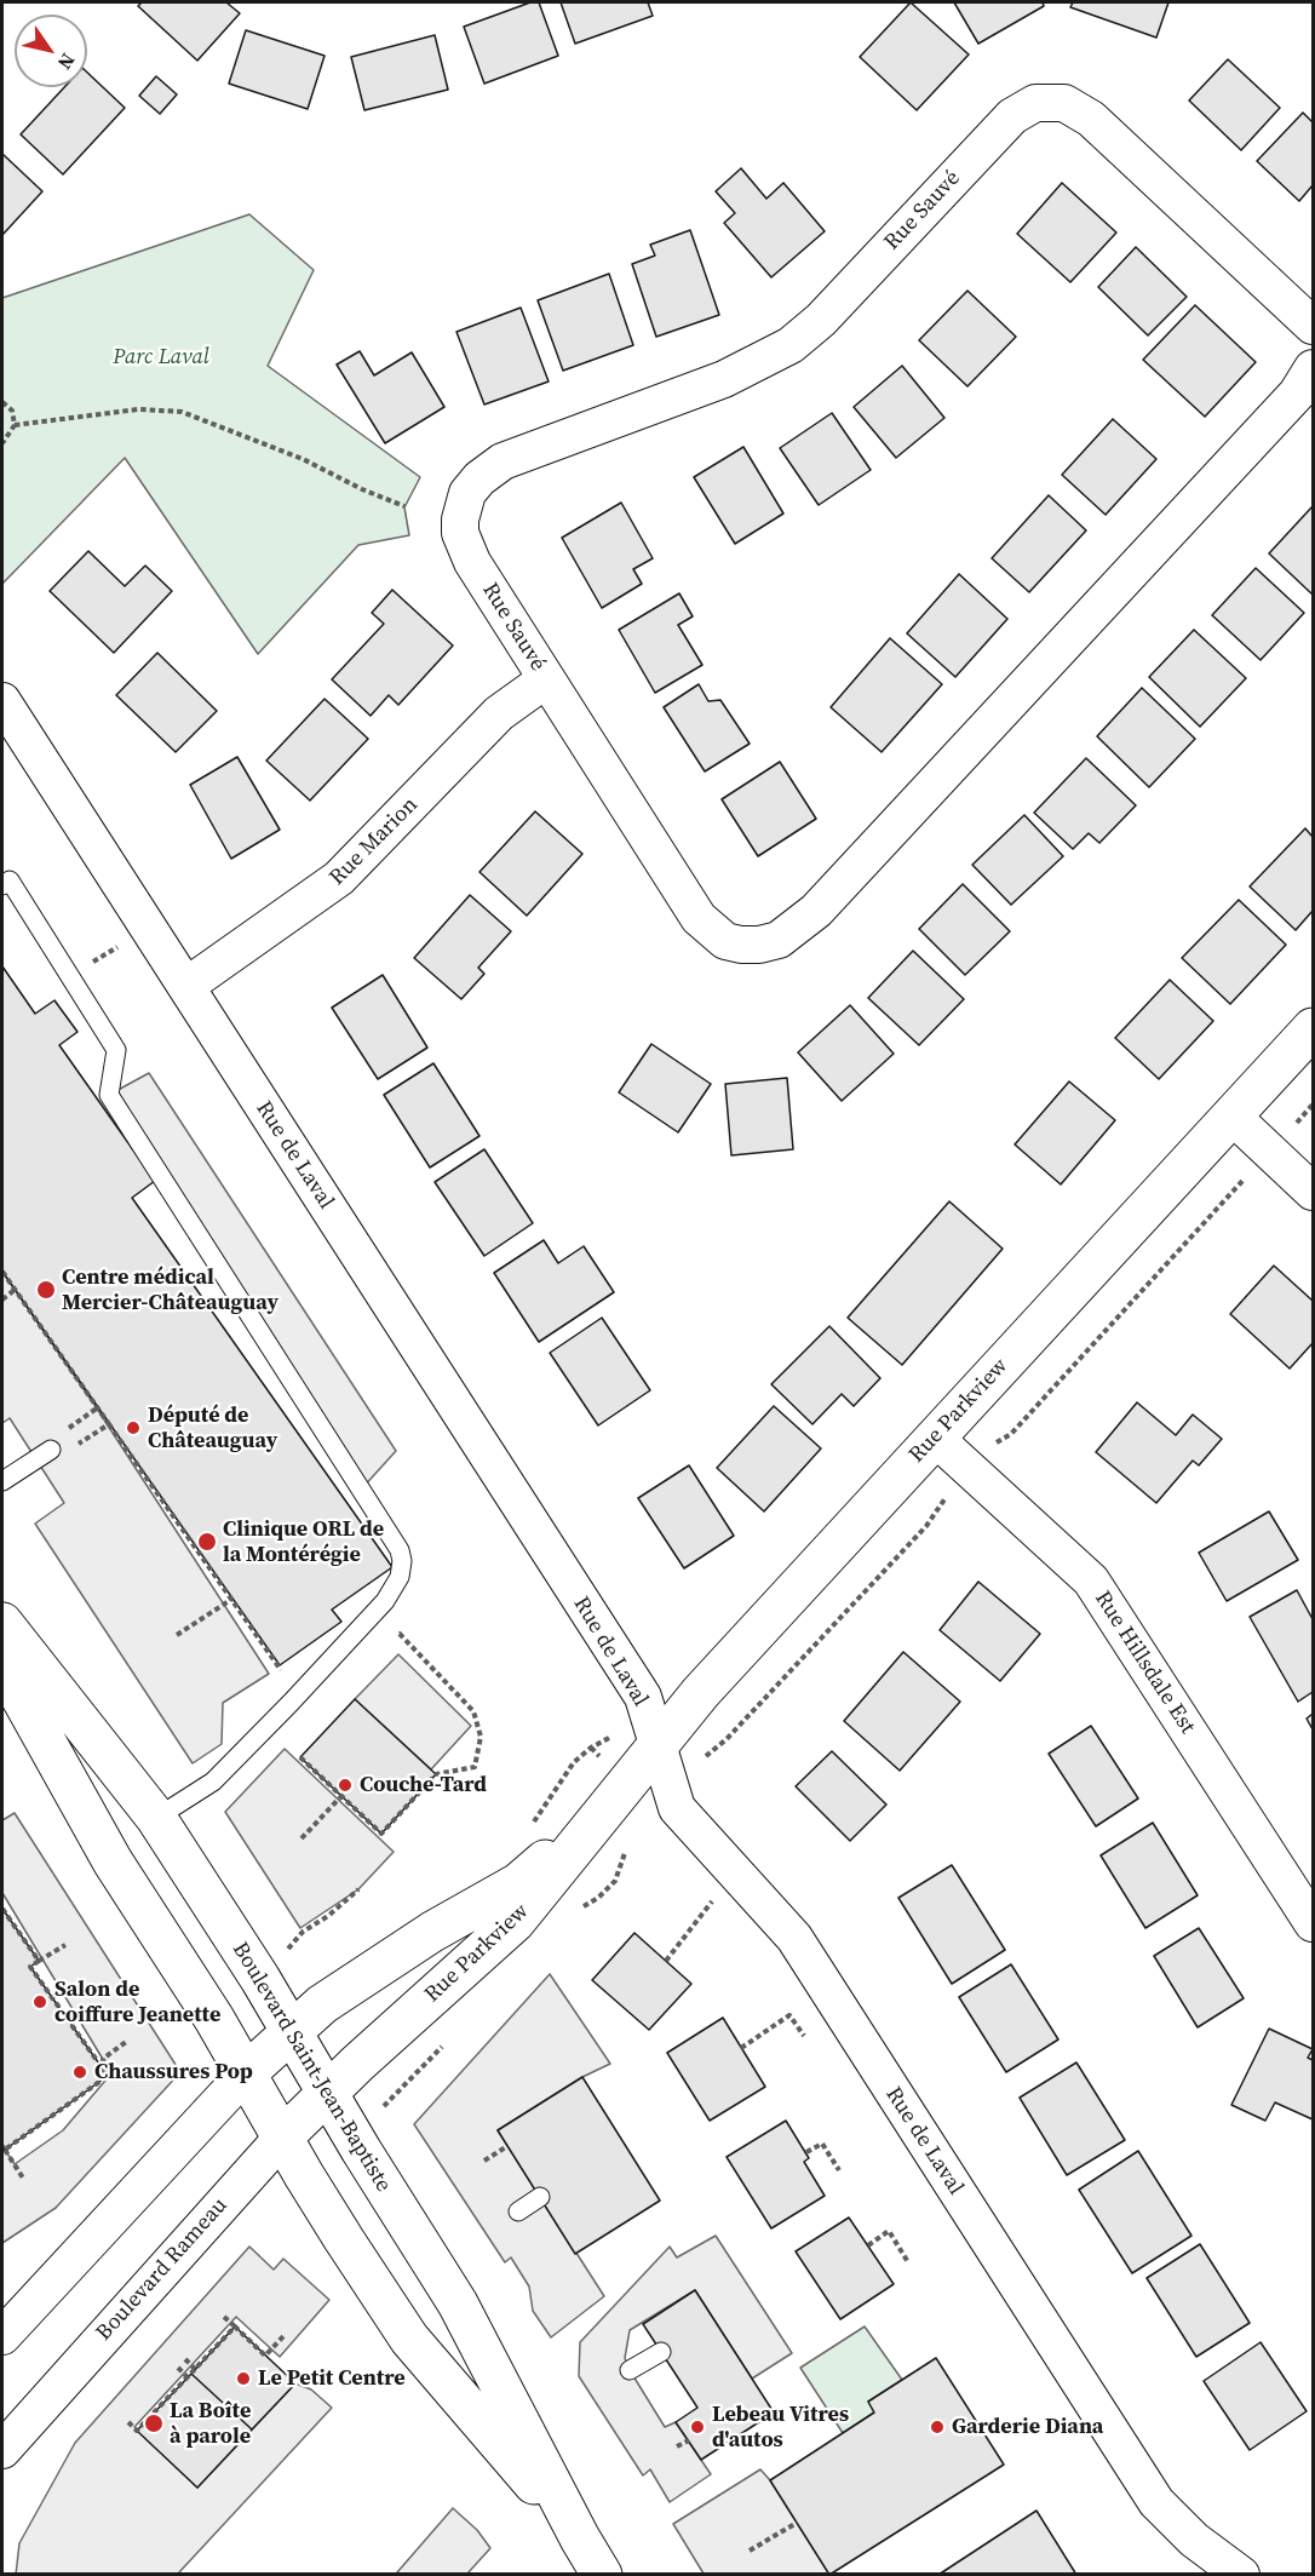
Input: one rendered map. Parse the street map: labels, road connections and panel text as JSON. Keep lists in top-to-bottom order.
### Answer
{
  "streets": {
    "main road": ["Rue Parkview", "Boulevard Saint-Jean-Baptiste", "Boulevard Rameau"],
    "street": [
      "Rue Sauvé",
      "Rue Marion",
      "Rue de Laval",
      "Rue Hillsdale Est"
    ]
  },
  "crossings": [
    ["Rue Sauvé", "Rue Marion"],
    ["Rue Marion", "Rue de Laval"],
    ["Rue de Laval", "Rue Parkview"],
    ["Rue Parkview", "Rue Hillsdale Est"],
    ["Rue Parkview", "Boulevard Saint-Jean-Baptiste"],
    ["Rue Parkview", "Boulevard Rameau"],
    ["Boulevard Saint-Jean-Baptiste", "Boulevard Rameau"]
  ],
  "parks": ["Parc Laval"],
  "places": [
    "Centre médical Mercier-Châteauguay",
    "Député de Châteauguay",
    "Clinique ORL de la Montérégie",
    "Couche-Tard",
    "Salon de coiffure Jeanette",
    "Chaussures Pop",
    "Le Petit Centre",
    "La Boîte à parole",
    "Lebeau Vitres d'autos",
    "Garderie Diana"
  ],
  "north": "bottom right"
}
